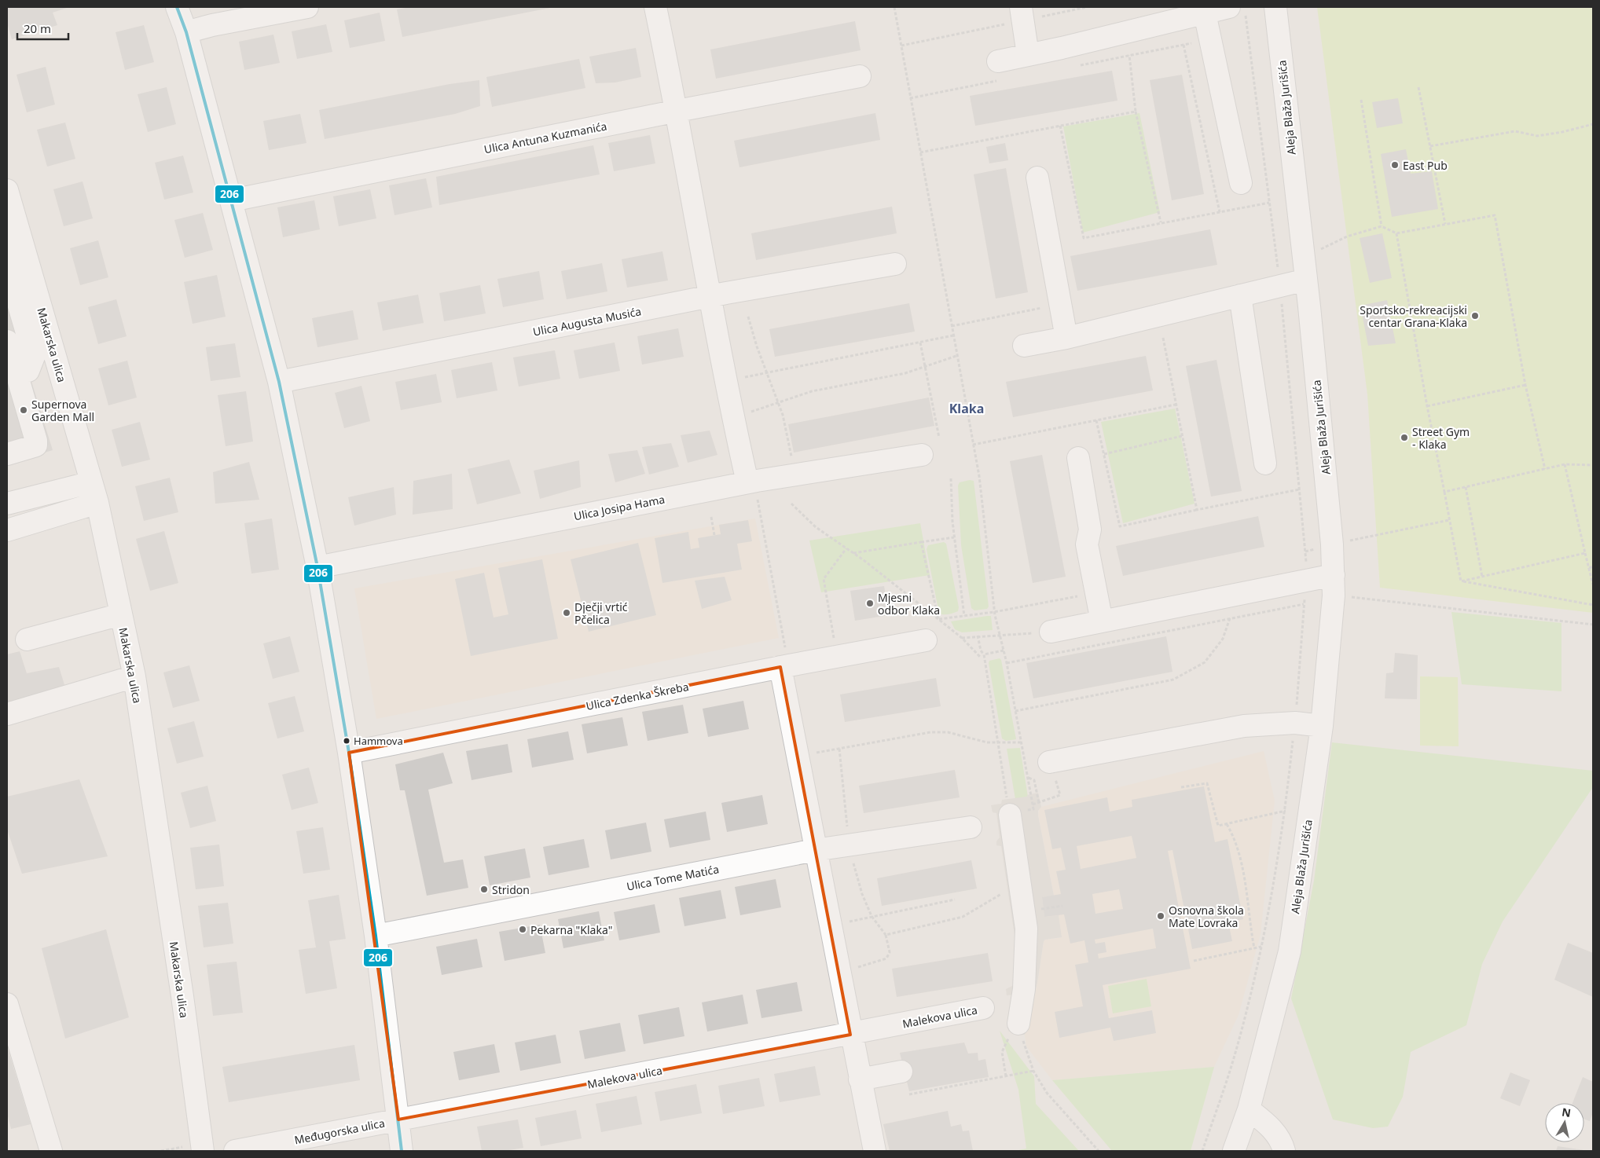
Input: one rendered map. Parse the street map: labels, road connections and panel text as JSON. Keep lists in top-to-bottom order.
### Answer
{
  "streets": {
    "street": [
      "Aleja Blaža Jurišića",
      "Ulica Antuna Kuzmanića",
      "Ulica Augusta Musića",
      "Makarska ulica",
      "Ulica Josipa Hama",
      "Ulica Zdenka Škreba",
      "Ulica Tome Matića",
      "Malekova ulica",
      "Međugorska ulica"
    ]
  },
  "crossings": [
    ["Malekova ulica", "Međugorska ulica"]
  ],
  "districts": ["Klaka"],
  "places": [
    "East Pub",
    "Sportsko-rekreacijski centar Grana-Klaka",
    "Supernova Garden Mall",
    "Street Gym - Klaka",
    "Mjesni odbor Klaka",
    "Dječji vrtić Pčelica",
    "Hammova",
    "Stridon",
    "Osnovna škola Mate Lovraka",
    "Pekarna \"Klaka\""
  ],
  "lines": ["transit line 206"],
  "scale_bar": "20 m",
  "north": "top"
}
